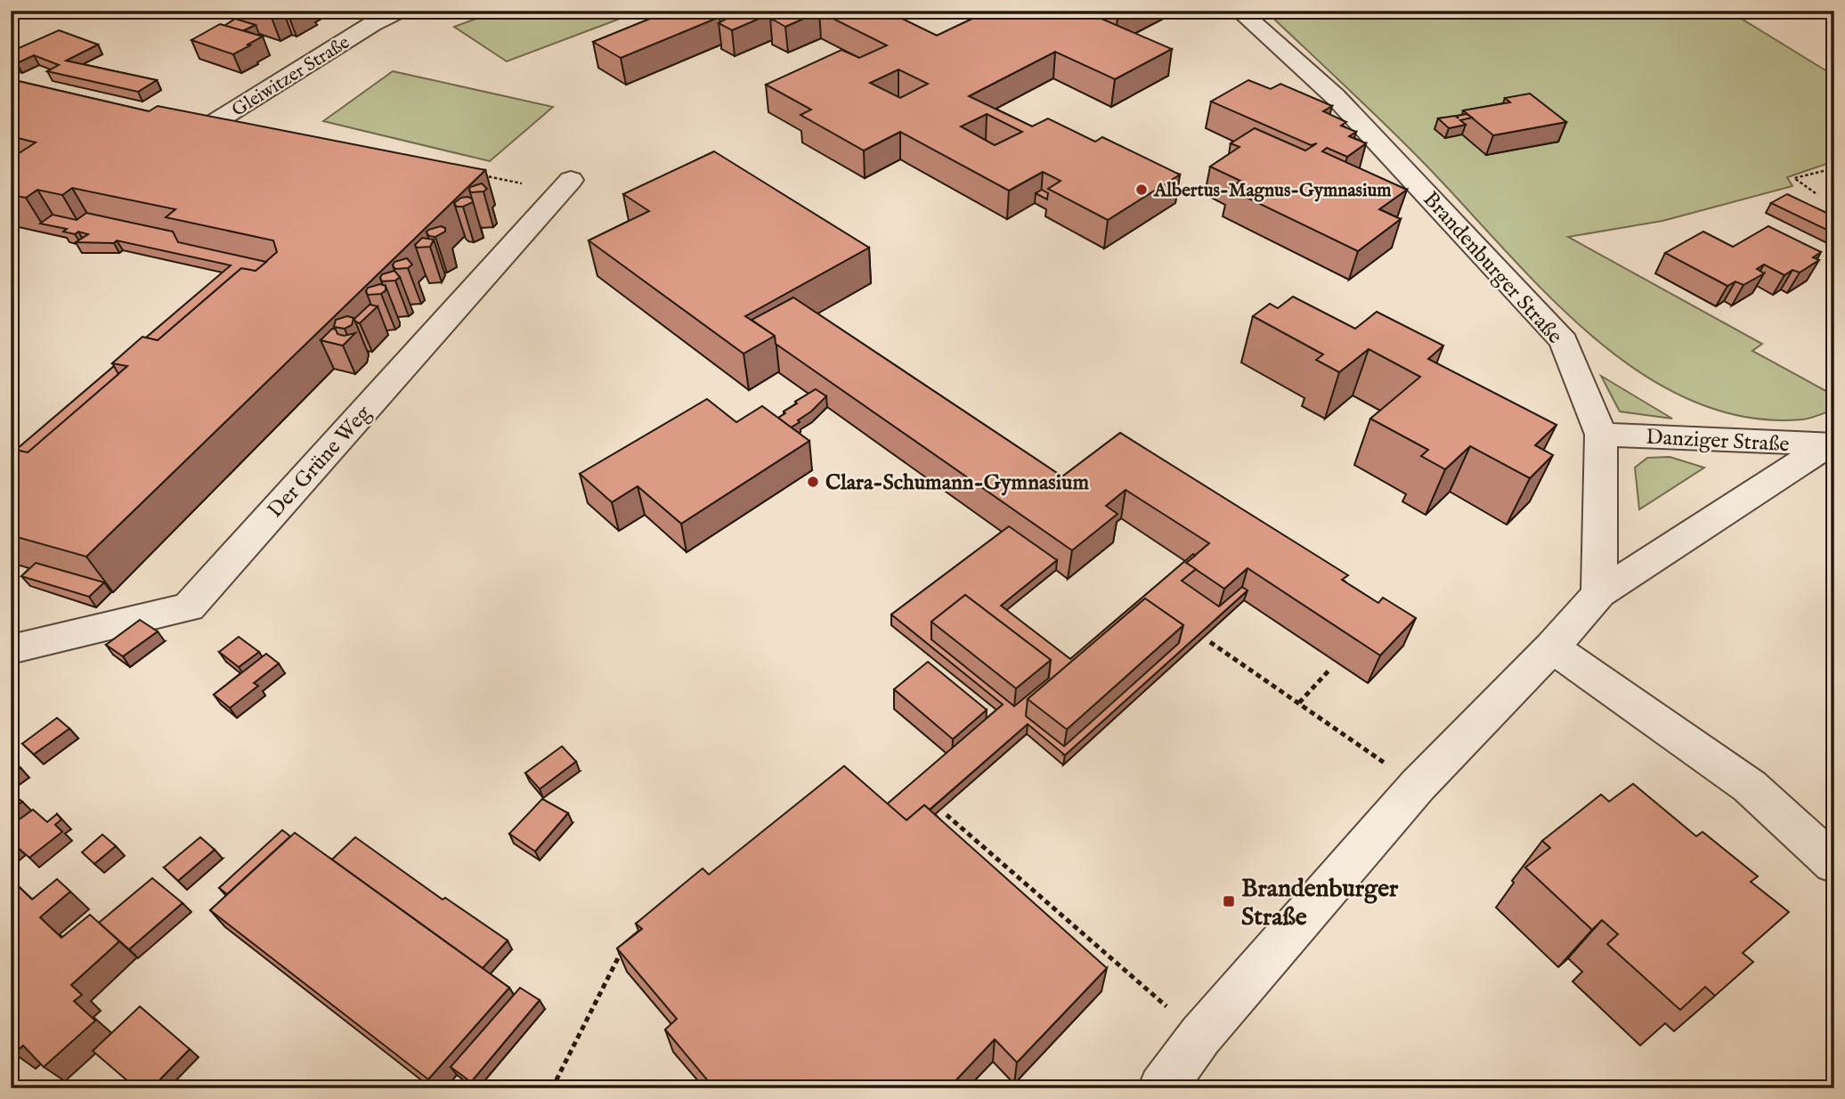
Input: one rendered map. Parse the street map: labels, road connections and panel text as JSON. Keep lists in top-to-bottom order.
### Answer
{
  "streets": {
    "street": [
      "Gleiwitzer Straße",
      "Brandenburger Straße",
      "Danziger Straße",
      "Der Grüne Weg"
    ]
  },
  "crossings": [
    ["Brandenburger Straße", "Danziger Straße"]
  ],
  "places": {
    "other": ["Albertus-Magnus-Gymnasium", "Clara-Schumann-Gymnasium"],
    "transit": ["Brandenburger Straße"]
  }
}
